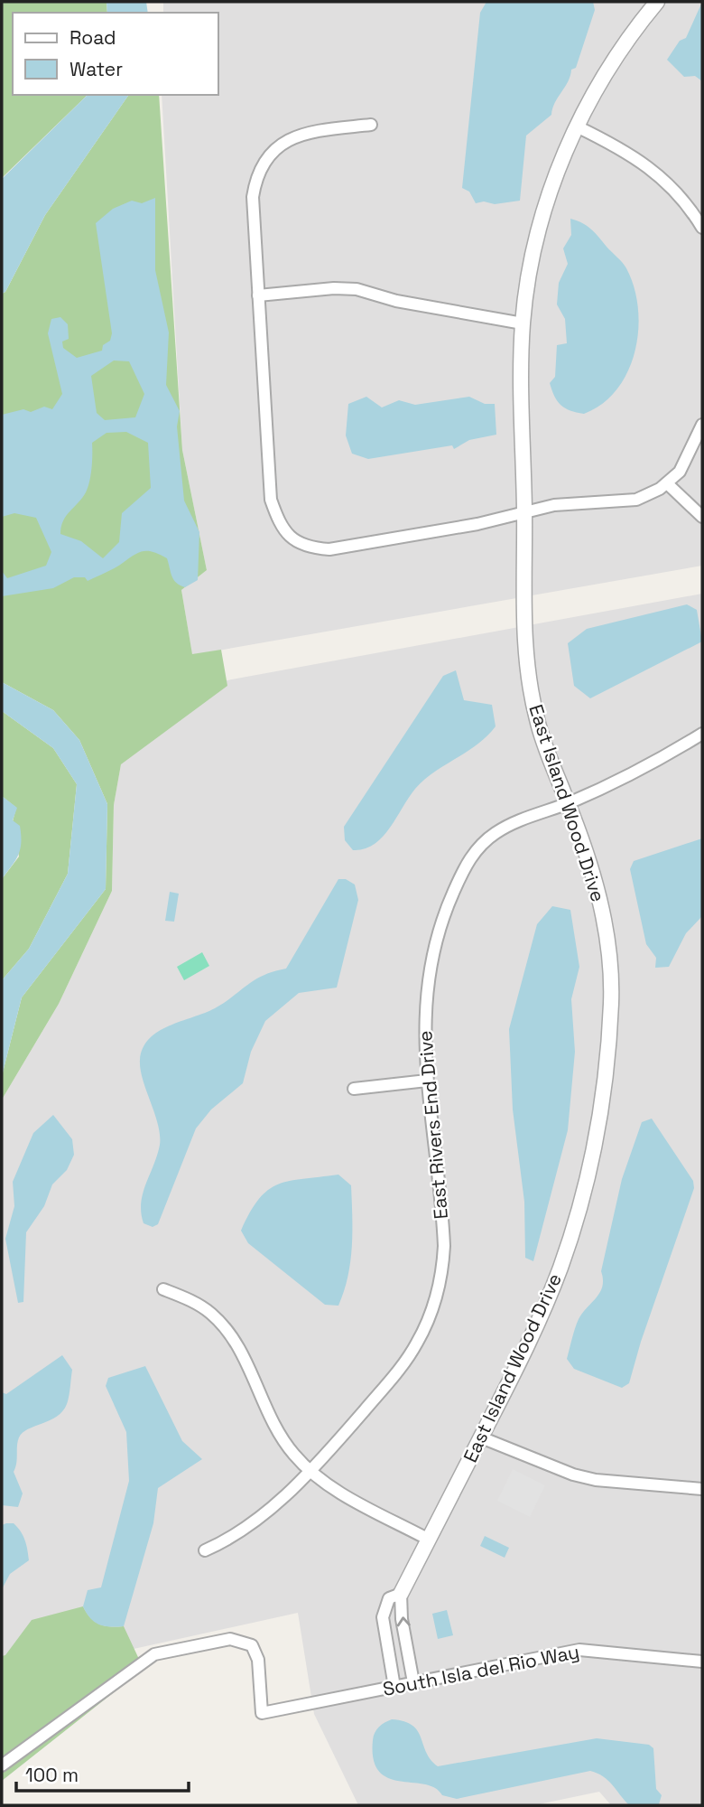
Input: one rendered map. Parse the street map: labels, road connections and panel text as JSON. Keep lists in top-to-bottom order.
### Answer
{
  "streets": {
    "street": ["East Island Wood Drive", "East Rivers End Drive", "South Isla del Rio Way"]
  },
  "crossings": [
    ["East Island Wood Drive", "East Rivers End Drive"],
    ["East Island Wood Drive", "South Isla del Rio Way"]
  ],
  "legend": ["Road", "Water"],
  "scale_bar": "100 m"
}
